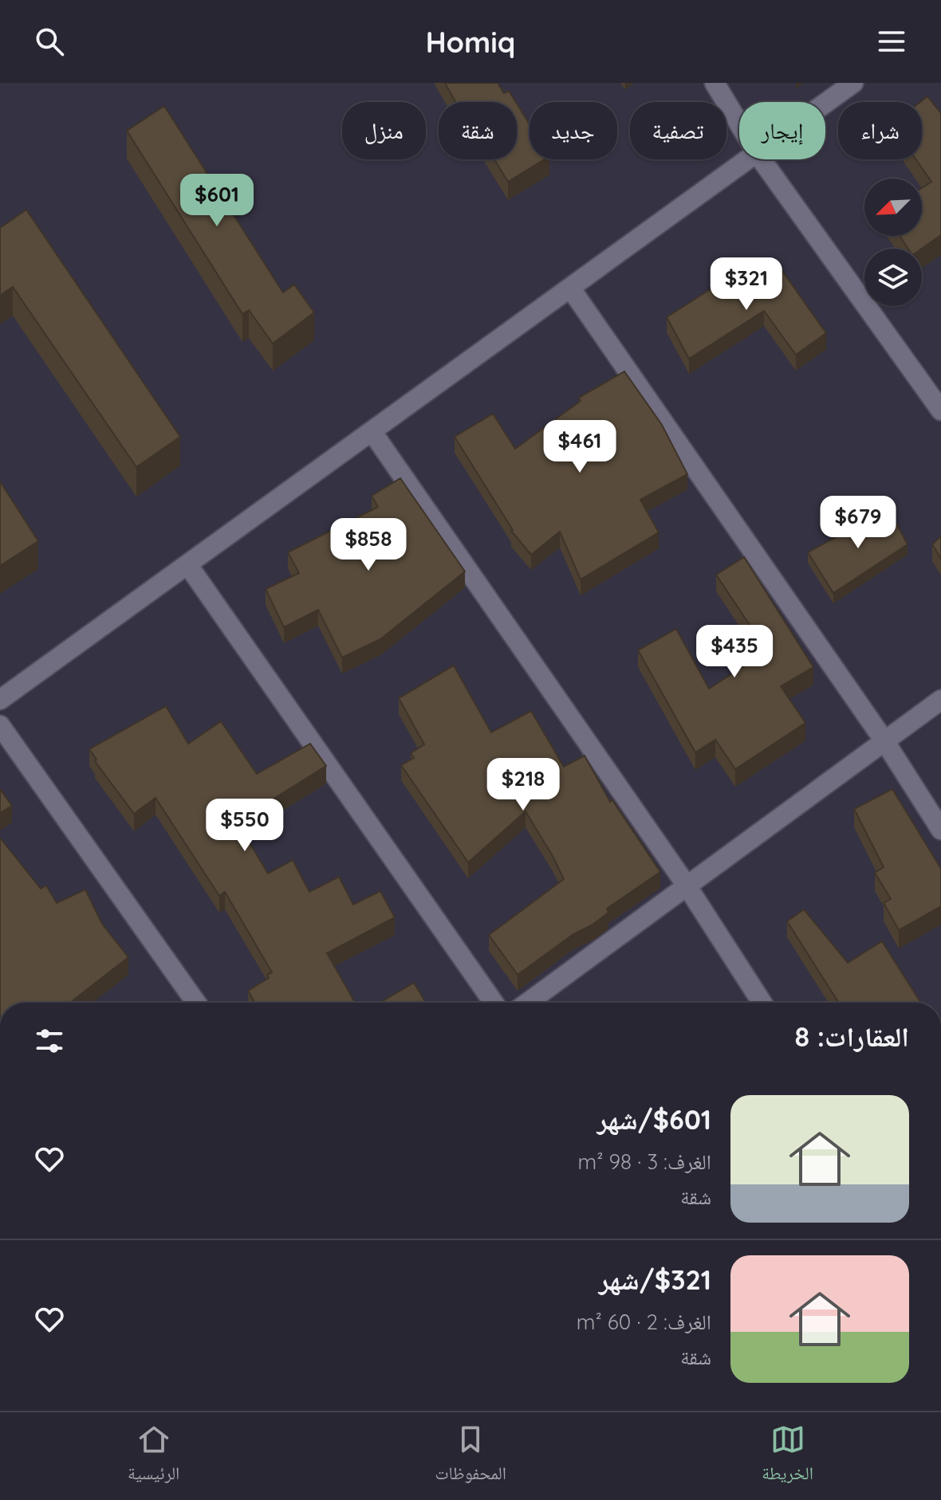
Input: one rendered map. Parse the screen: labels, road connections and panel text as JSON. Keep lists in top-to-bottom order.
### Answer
{
  "north": "bottom left",
  "page": {
    "header": "Homiq",
    "chip": [
      "شراء",
      "إيجار",
      "تصفية",
      "جديد",
      "شقة",
      "منزل"
    ],
    "price": [
      "$601",
      "$321",
      "$461",
      "$679",
      "$858",
      "$435",
      "$218",
      "$550"
    ],
    "heading": "العقارات: 8",
    "list": [
      {
        "name": "$601/شهر",
        "note": "الغرف: 3 · 98 m² · شقة"
      },
      {
        "name": "$321/شهر",
        "note": "الغرف: 2 · 60 m² · شقة"
      }
    ],
    "tabs": ["الخريطة", "المحفوظات", "الرئيسية"]
  }
}
